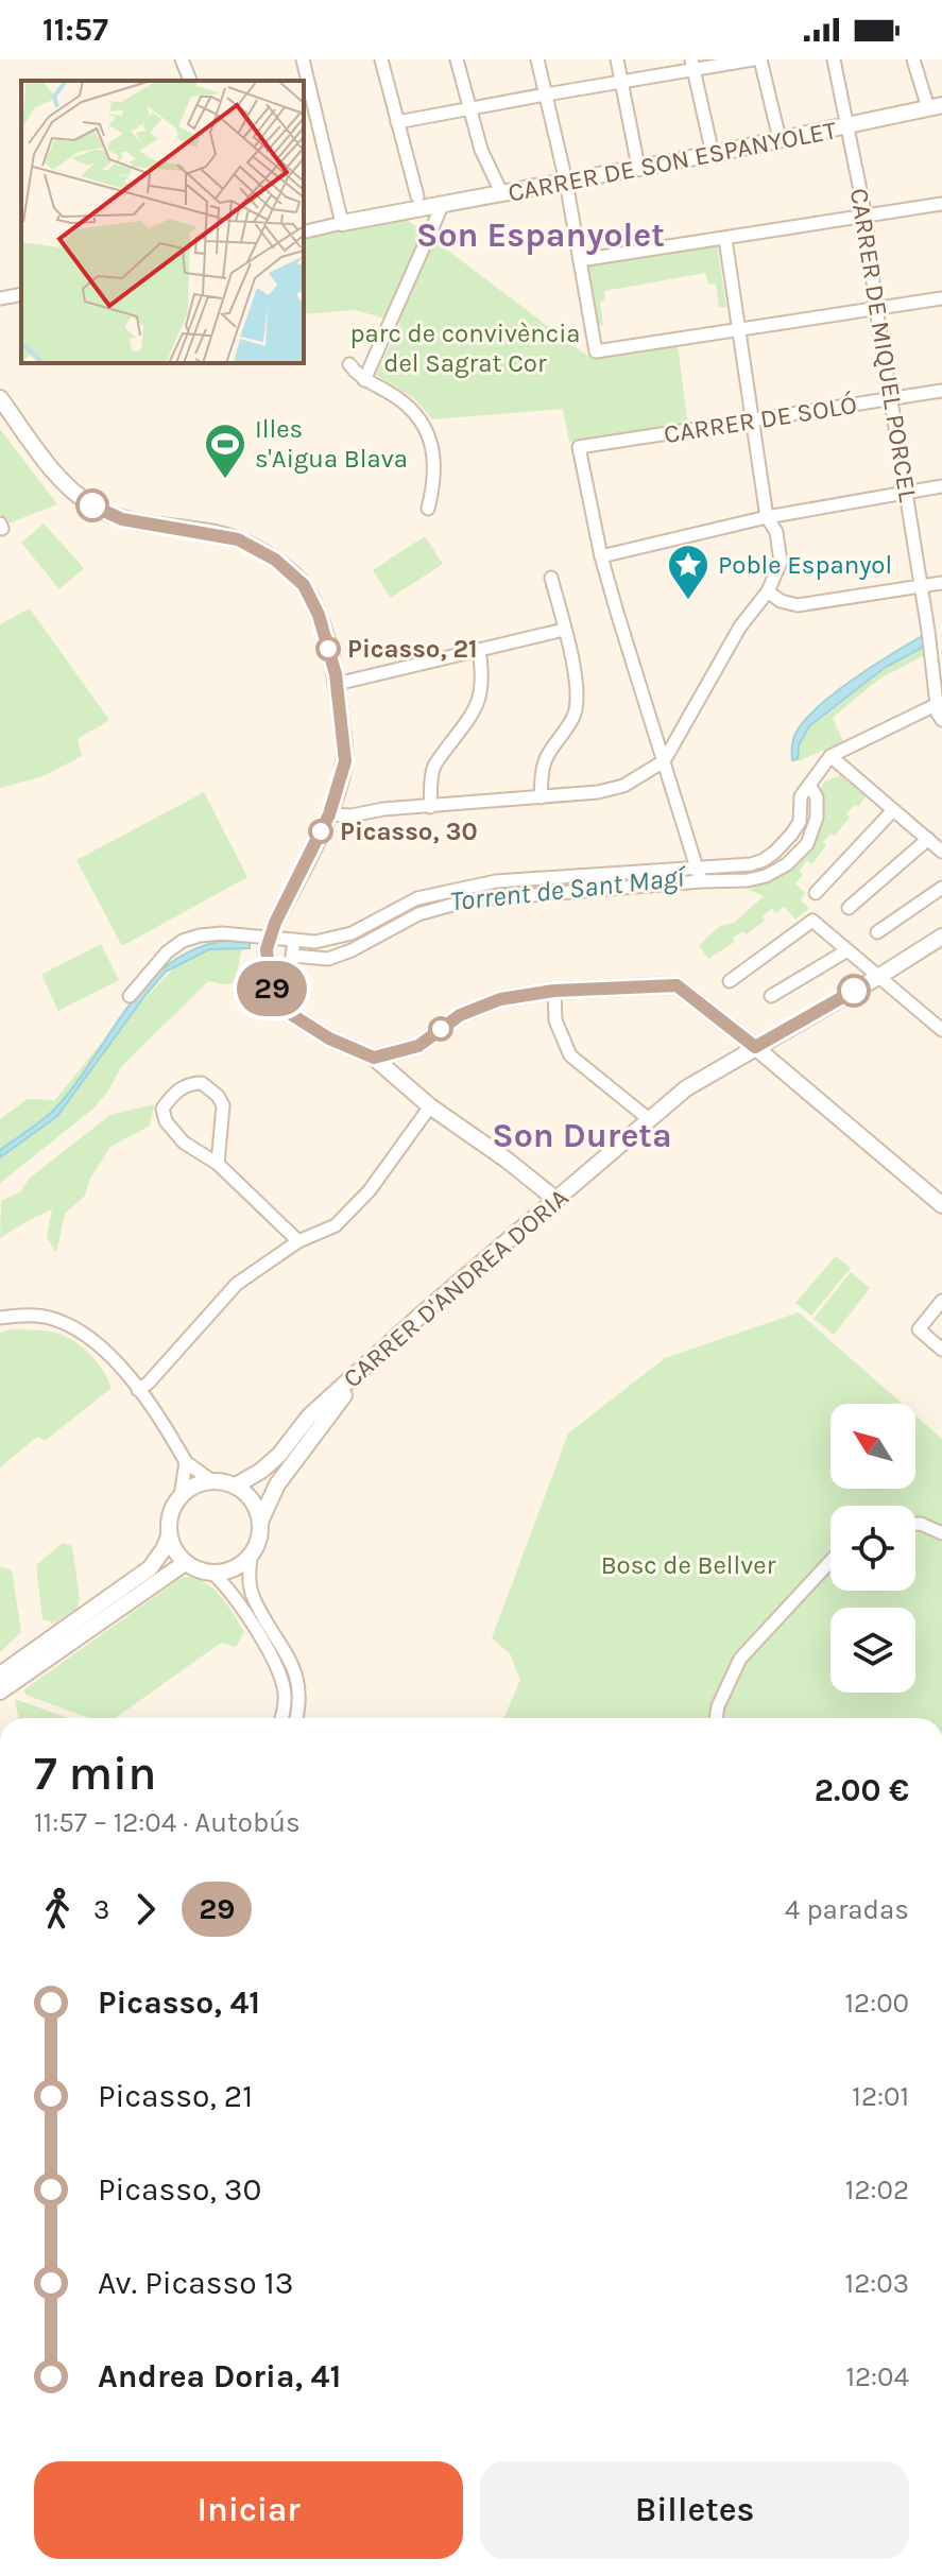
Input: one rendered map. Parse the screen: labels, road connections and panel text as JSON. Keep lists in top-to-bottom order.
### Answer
{
  "streets": {
    "street": [
      "CARRER DE SON ESPANYOLET",
      "CARRER DE MIQUEL PORCEL",
      "CARRER DE SOLÓ",
      "CARRER D'ANDREA DORIA"
    ]
  },
  "crossings": [
    ["CARRER DE SON ESPANYOLET", "CARRER DE MIQUEL PORCEL"],
    ["CARRER DE MIQUEL PORCEL", "CARRER DE SOLÓ"]
  ],
  "districts": ["Son Espanyolet", "Son Dureta"],
  "water": ["Torrent de Sant Magí"],
  "parks": ["parc de convivència del Sagrat Cor", "Bosc de Bellver"],
  "places": {
    "sports": ["Illes s'Aigua Blava"],
    "place": ["Poble Espanyol"],
    "other": ["Picasso, 21", "Picasso, 30"]
  },
  "lines": ["bus line 29"],
  "north": "top left",
  "page": {
    "status": "11:57",
    "on_map": "29",
    "heading": ["7 min", "11:57 – 12:04 · Autobús", "2.00 €"],
    "legs": ["3", "29", "4 paradas"],
    "list": [
      {
        "name": "Picasso, 41",
        "value": "12:00"
      },
      {
        "name": "Picasso, 21",
        "value": "12:01"
      },
      {
        "name": "Picasso, 30",
        "value": "12:02"
      },
      {
        "name": "Av. Picasso 13",
        "value": "12:03"
      },
      {
        "name": "Andrea Doria, 41",
        "value": "12:04"
      }
    ],
    "buttons": ["Iniciar", "Billetes"]
  }
}
